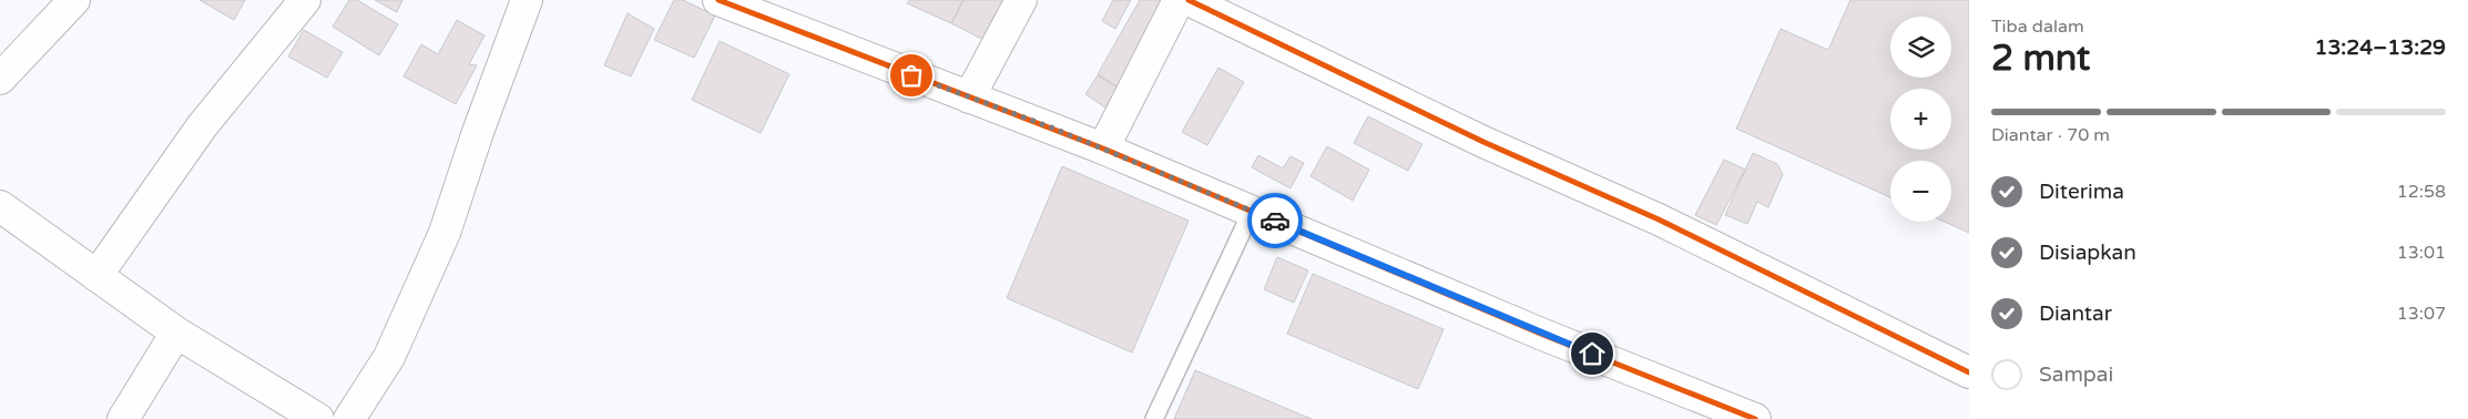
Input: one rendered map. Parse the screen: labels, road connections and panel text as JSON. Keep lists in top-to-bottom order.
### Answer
{
  "page": {
    "heading": ["2 mnt", "Tiba dalam", "13:24–13:29"],
    "map_buttons": ["+", "−"],
    "bar": "Diantar · 70 m",
    "list": [
      ["Diterima", "12:58"],
      ["Disiapkan", "13:01"],
      ["Diantar", "13:07"],
      "Sampai"
    ]
  }
}
